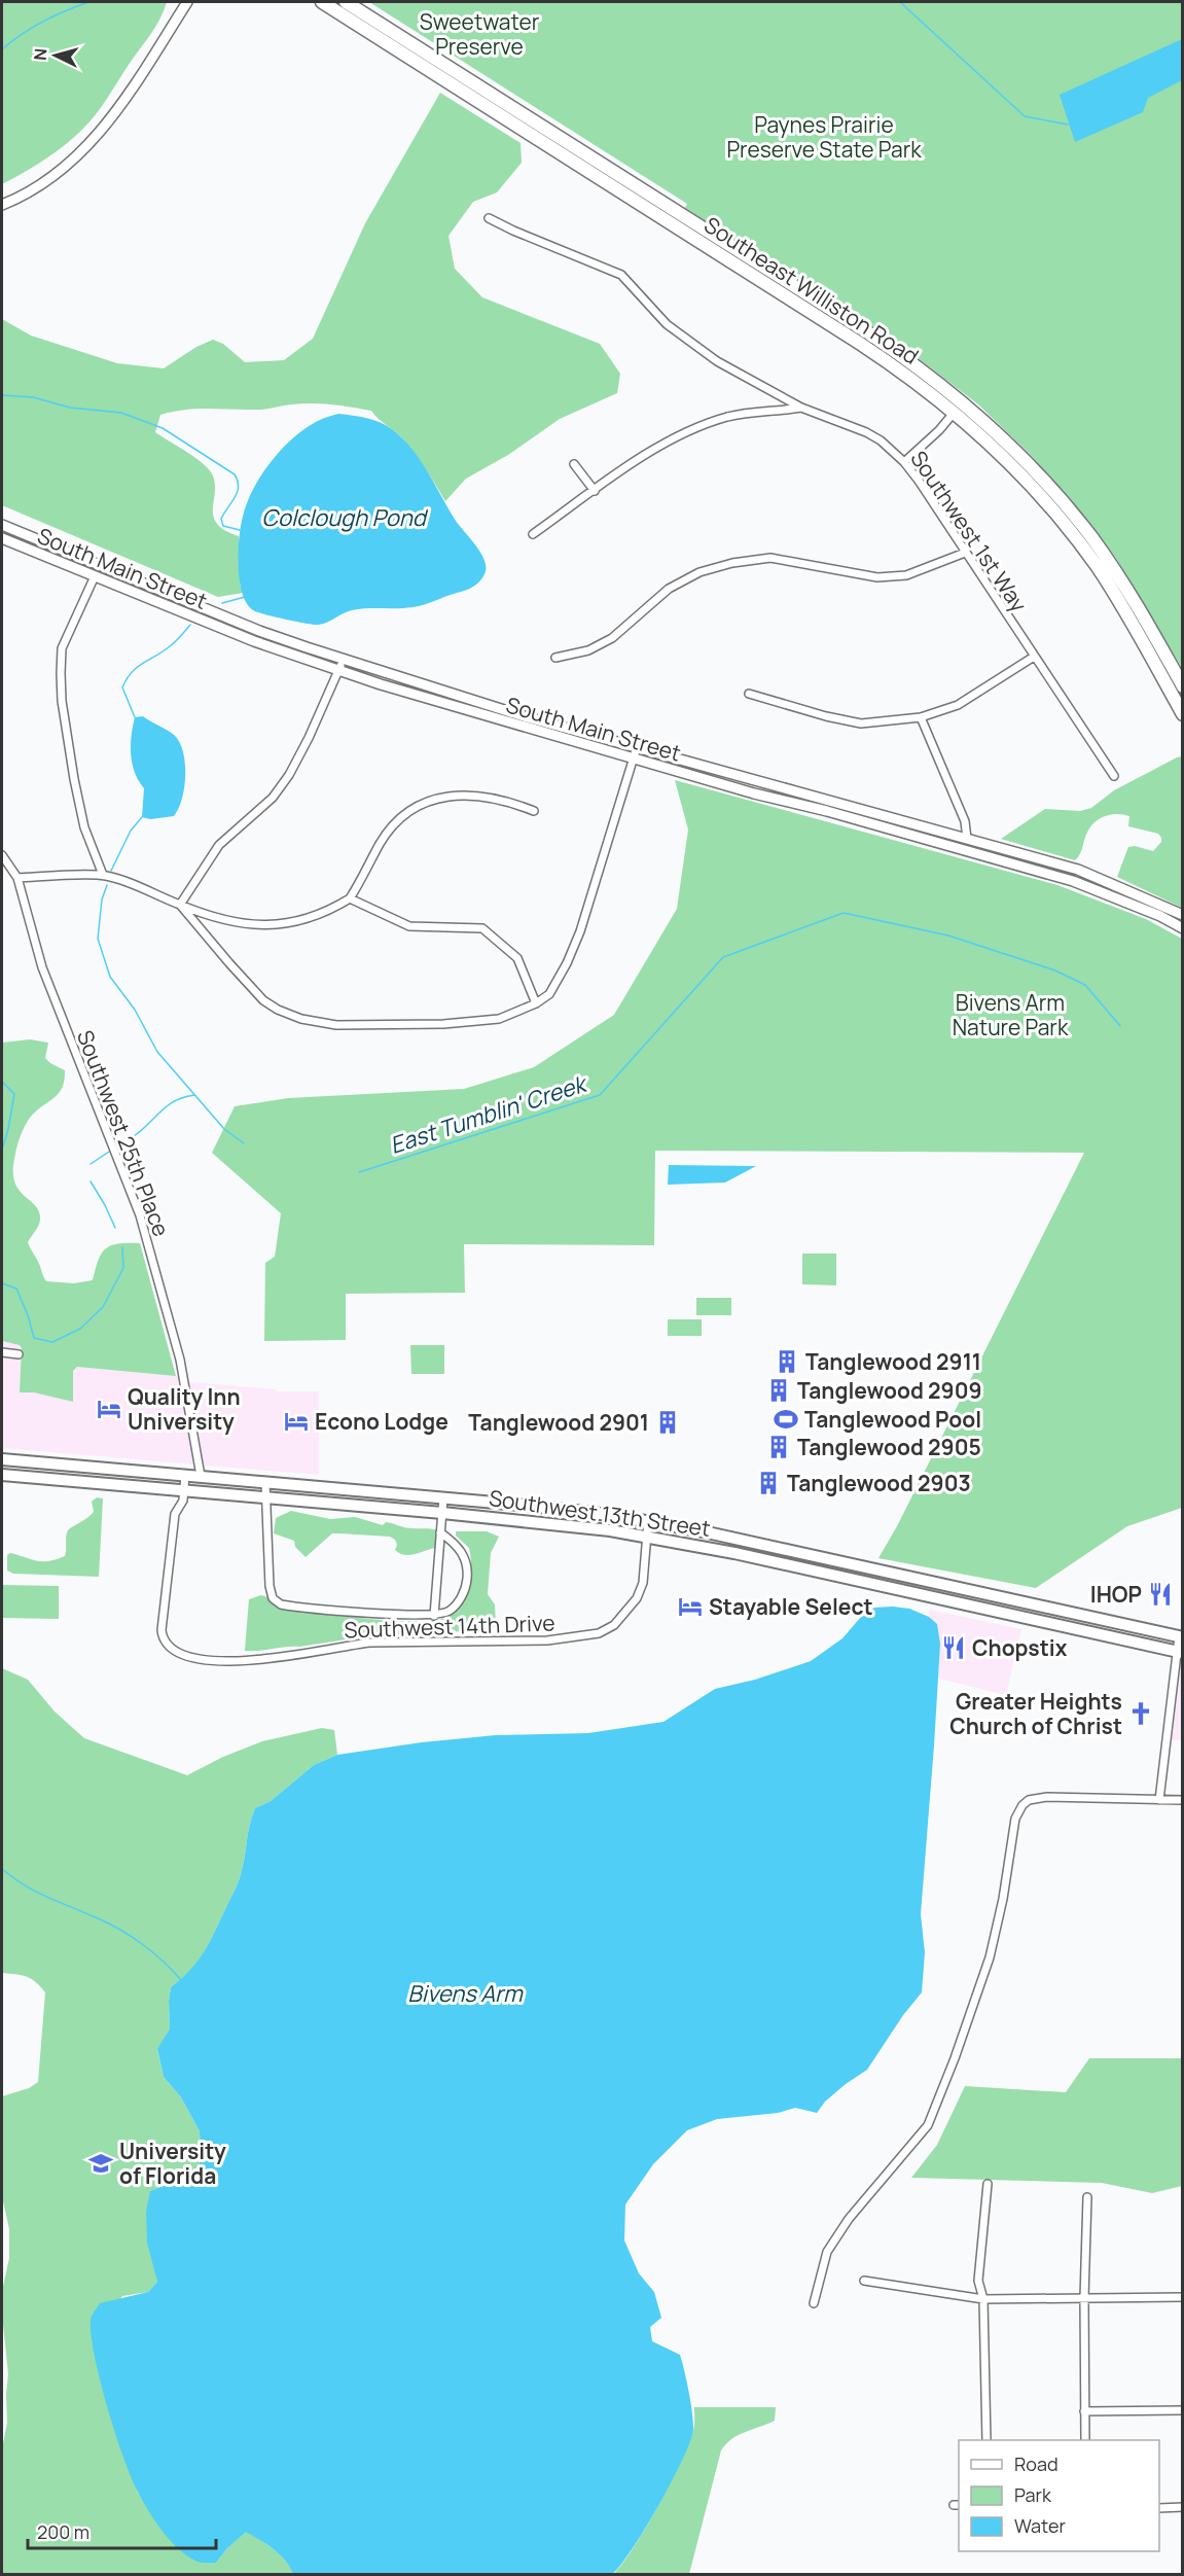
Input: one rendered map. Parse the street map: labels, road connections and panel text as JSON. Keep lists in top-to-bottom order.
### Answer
{
  "streets": {
    "highway": ["Southeast Williston Road"],
    "main road": ["South Main Street", "Southwest 13th Street"],
    "street": ["Southwest 1st Way", "Southwest 25th Place", "Southwest 14th Drive"]
  },
  "crossings": [
    ["Southwest 25th Place", "Southwest 13th Street"],
    ["Southwest 13th Street", "Southwest 14th Drive"]
  ],
  "water": ["Colclough Pond", "East Tumblin' Creek", "Bivens Arm"],
  "parks": ["Sweetwater Preserve", "Paynes Prairie Preserve State Park", "Bivens Arm Nature Park"],
  "places": {
    "building": [
      "Tanglewood 2911",
      "Tanglewood 2909",
      "Tanglewood 2901",
      "Tanglewood 2905",
      "Tanglewood 2903"
    ],
    "hotel": ["Quality Inn University", "Econo Lodge", "Stayable Select"],
    "sports": ["Tanglewood Pool"],
    "restaurant": ["IHOP", "Chopstix"],
    "church": ["Greater Heights Church of Christ"],
    "school or university": ["University of Florida"]
  },
  "legend": ["Road", "Park", "Water"],
  "scale_bar": "200 m",
  "north": "left"
}
